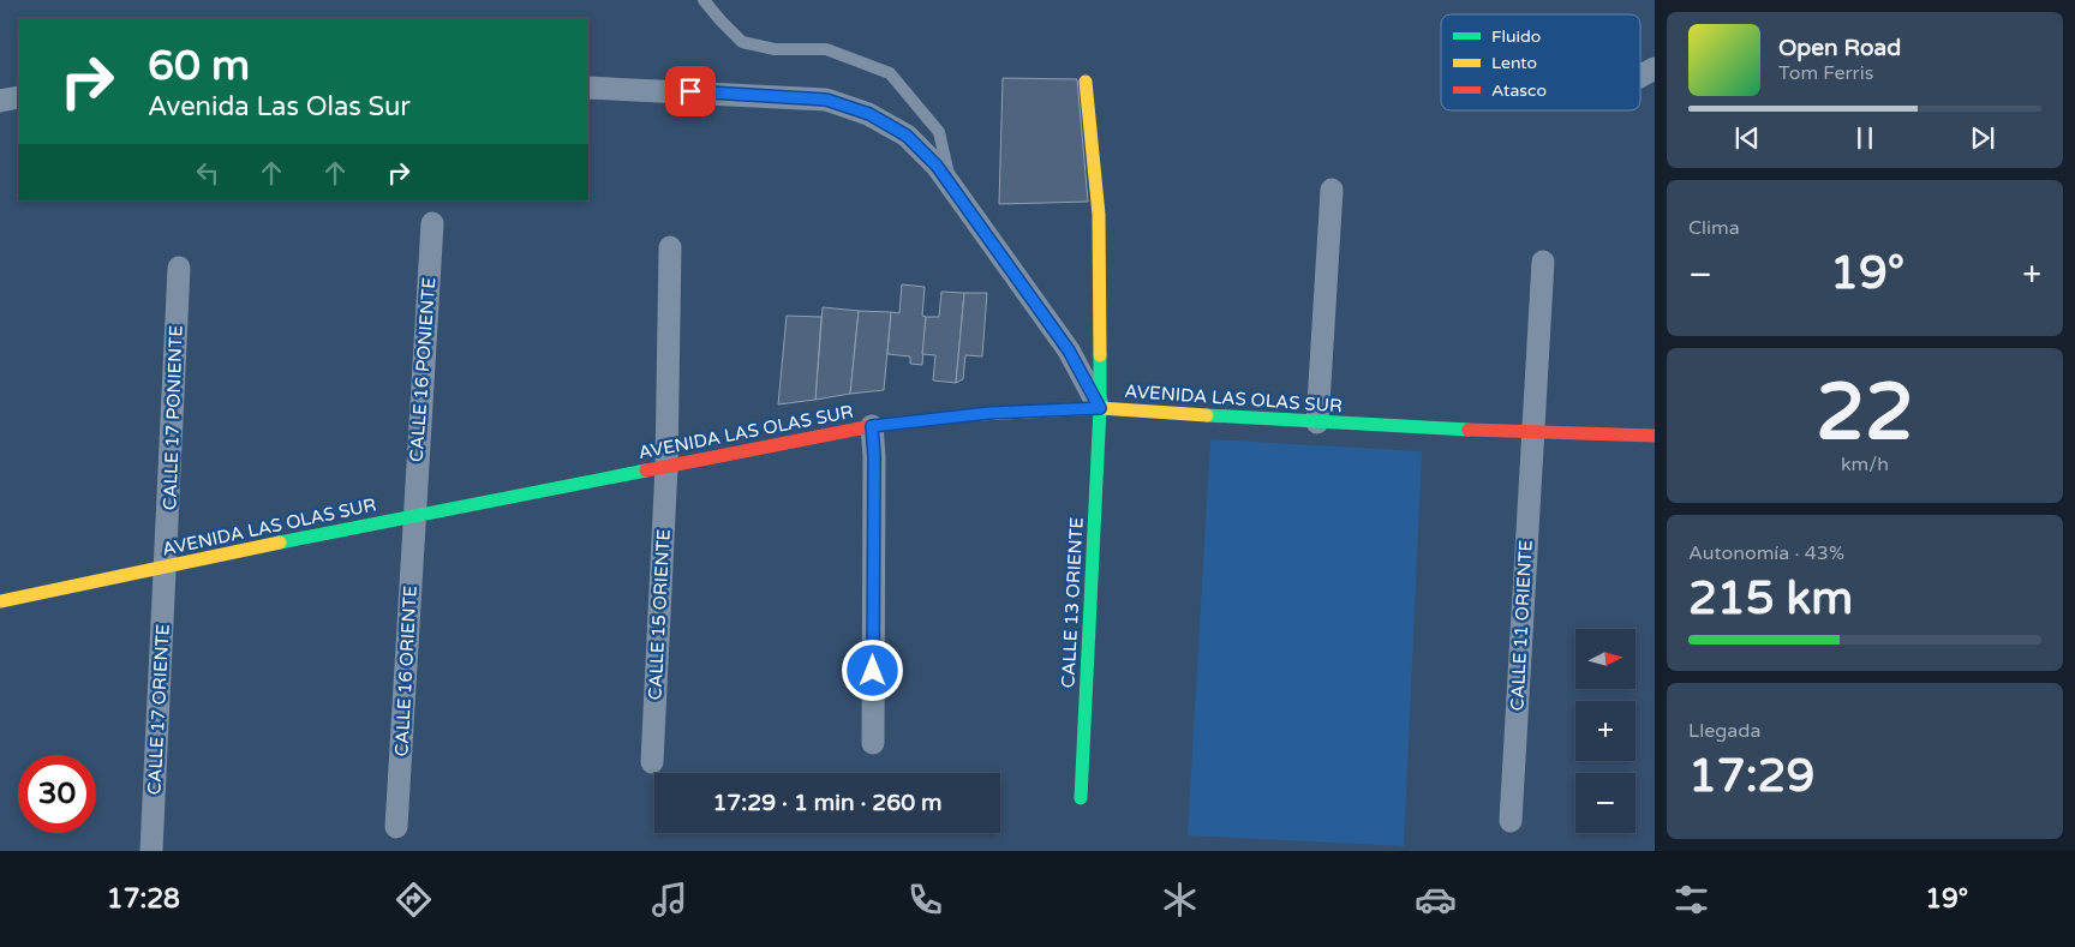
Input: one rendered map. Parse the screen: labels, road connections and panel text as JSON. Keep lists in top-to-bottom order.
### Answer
{
  "streets": {
    "street": [
      "CALLE 16 PONIENTE",
      "AVENIDA LAS OLAS SUR",
      "CALLE 17 PONIENTE",
      "CALLE 13 ORIENTE",
      "CALLE 15 ORIENTE",
      "CALLE 11 ORIENTE",
      "CALLE 16 ORIENTE",
      "CALLE 17 ORIENTE"
    ]
  },
  "crossings": [
    ["CALLE 16 PONIENTE", "AVENIDA LAS OLAS SUR"],
    ["CALLE 16 PONIENTE", "CALLE 16 ORIENTE"],
    ["AVENIDA LAS OLAS SUR", "CALLE 17 PONIENTE"],
    ["AVENIDA LAS OLAS SUR", "CALLE 13 ORIENTE"],
    ["AVENIDA LAS OLAS SUR", "CALLE 15 ORIENTE"],
    ["AVENIDA LAS OLAS SUR", "CALLE 11 ORIENTE"],
    ["AVENIDA LAS OLAS SUR", "CALLE 16 ORIENTE"],
    ["AVENIDA LAS OLAS SUR", "CALLE 17 ORIENTE"],
    ["CALLE 17 PONIENTE", "CALLE 17 ORIENTE"]
  ],
  "legend": ["Fluido", "Lento", "Atasco"],
  "north": "right",
  "page": {
    "turn": ["60 m", "Avenida Las Olas Sur"],
    "song": ["Open Road", "Tom Ferris"],
    "tile": [
      "Clima",
      ["22", "km/h"],
      ["Autonomía · 43%", "215 km"],
      ["Llegada", "17:29"]
    ],
    "heat": ["−", "19°", "+"],
    "map_buttons": ["+", "−"],
    "limit": "30",
    "trip": "17:29 · 1 min · 260 m",
    "tabs": ["17:28", "19°"]
  }
}
